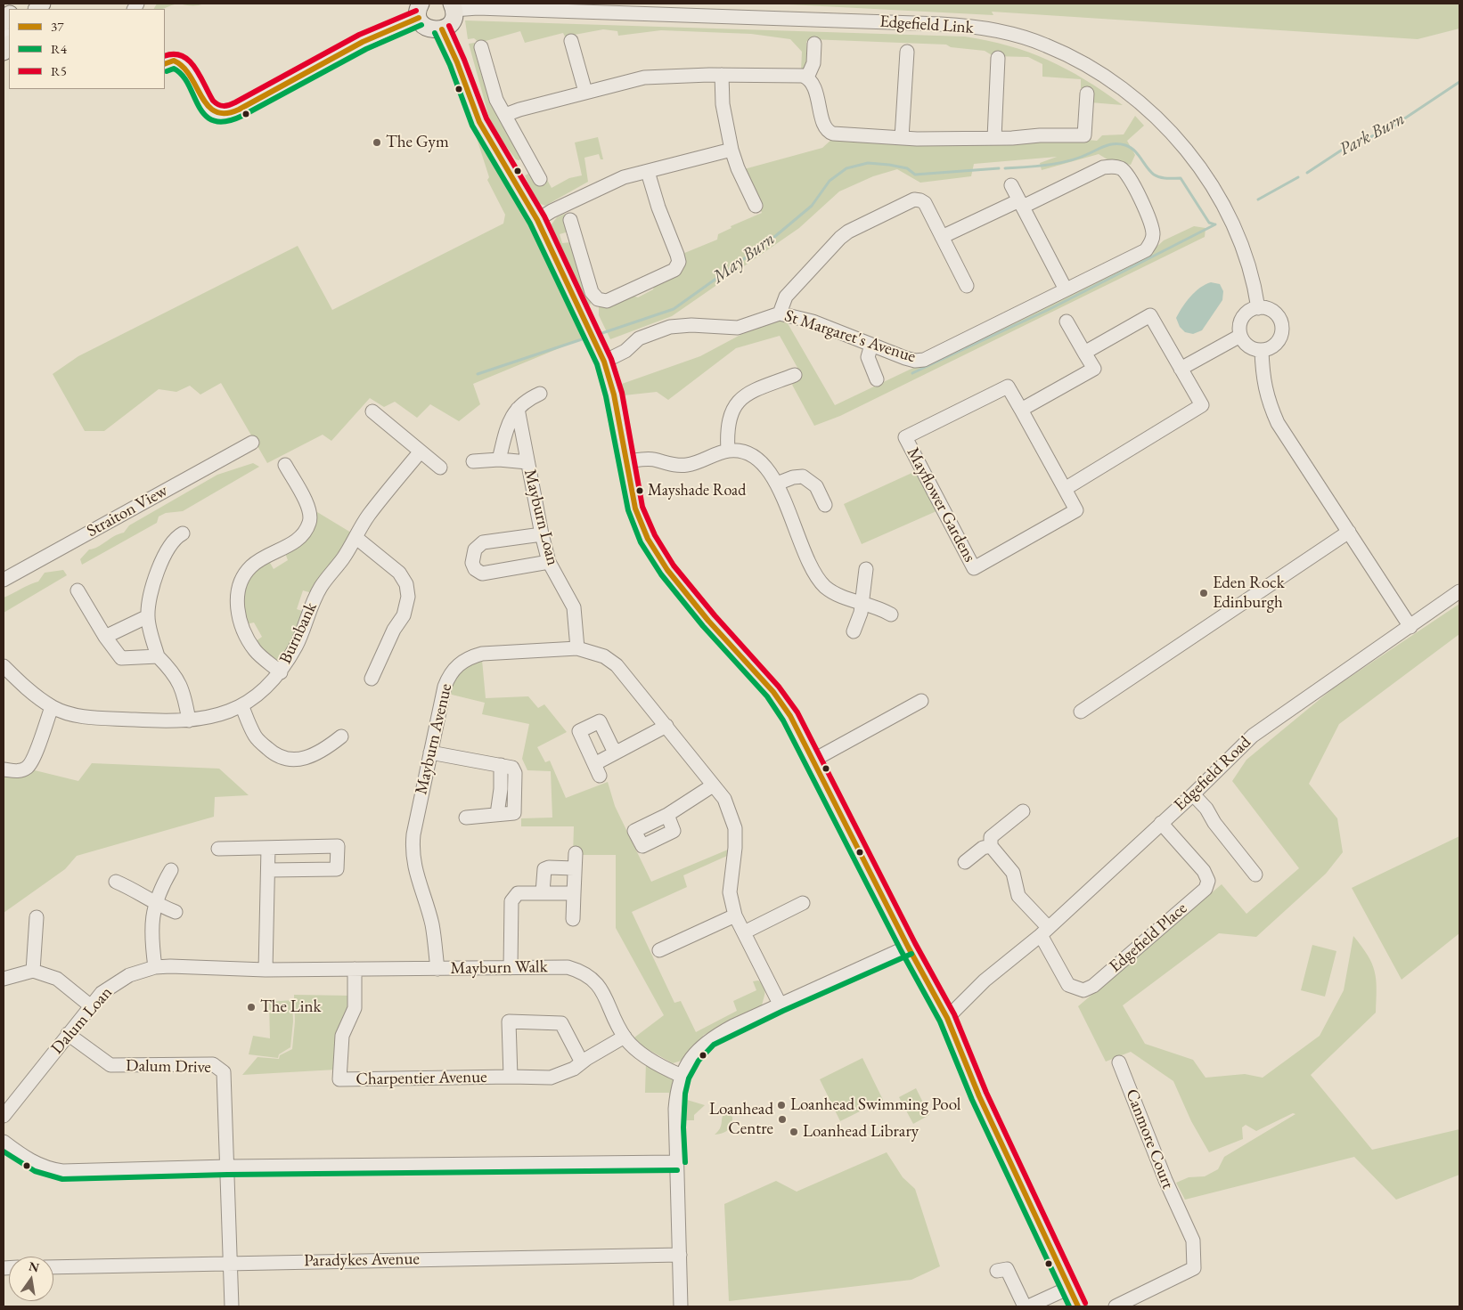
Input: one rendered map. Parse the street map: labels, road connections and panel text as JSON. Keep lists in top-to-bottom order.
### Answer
{
  "streets": {
    "street": [
      "Edgefield Link",
      "St Margaret's Avenue",
      "Mayflower Gardens",
      "Straiton View",
      "Mayburn Loan",
      "Burnbank",
      "Mayburn Avenue",
      "Edgefield Road",
      "Edgefield Place",
      "Mayburn Walk",
      "Dalum Loan",
      "Dalum Drive",
      "Charpentier Avenue",
      "Canmore Court",
      "Paradykes Avenue"
    ]
  },
  "crossings": [
    ["Mayburn Loan", "Mayburn Avenue"],
    ["Mayburn Avenue", "Mayburn Walk"],
    ["Edgefield Road", "Edgefield Place"],
    ["Mayburn Walk", "Dalum Loan"],
    ["Mayburn Walk", "Charpentier Avenue"],
    ["Dalum Loan", "Dalum Drive"]
  ],
  "water": ["Park Burn", "May Burn"],
  "places": [
    "The Gym",
    "Mayshade Road",
    "Eden Rock Edinburgh",
    "The Link",
    "Loanhead Swimming Pool",
    "Loanhead Centre",
    "Loanhead Library"
  ],
  "lines": ["transit line R5", "transit line 37", "transit line R4"],
  "legend": ["37", "R4", "R5"],
  "north": "top"
}
